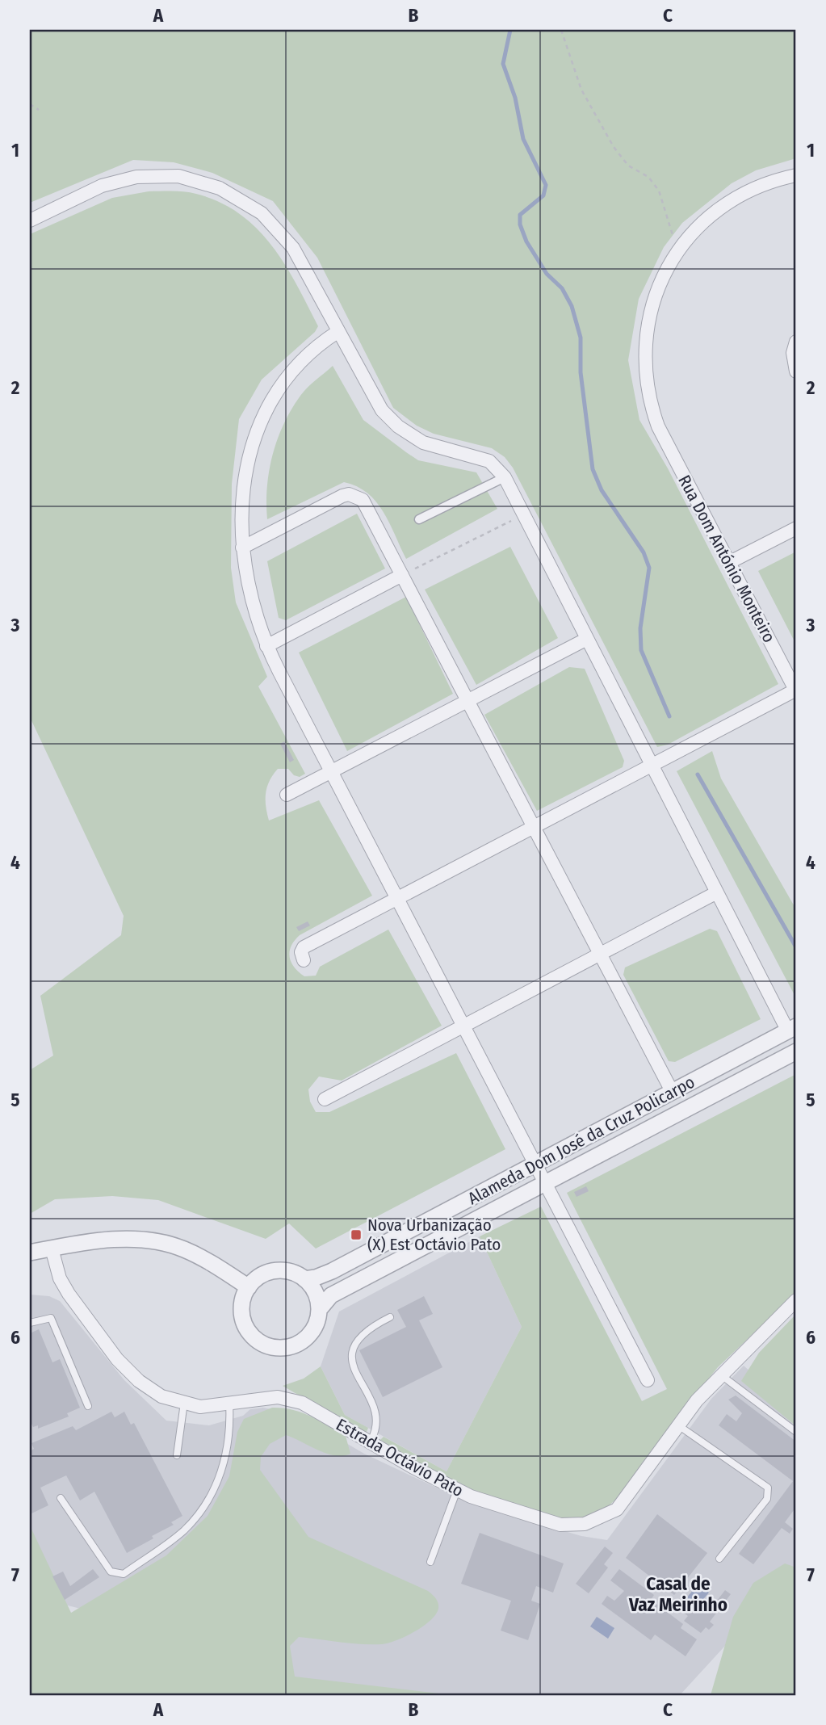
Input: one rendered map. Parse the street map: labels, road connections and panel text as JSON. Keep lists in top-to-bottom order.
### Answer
{
  "streets": {
    "street": ["Rua Dom António Monteiro", "Alameda Dom José da Cruz Policarpo", "Estrada Octávio Pato"]
  },
  "districts": ["Casal de Vaz Meirinho"],
  "places": {
    "transit": ["Nova Urbanização (X) Est Octávio Pato"]
  },
  "grid": {
    "columns": ["A", "B", "C"],
    "rows": [
      "1",
      "2",
      "3",
      "4",
      "5",
      "6",
      "7"
    ]
  }
}
